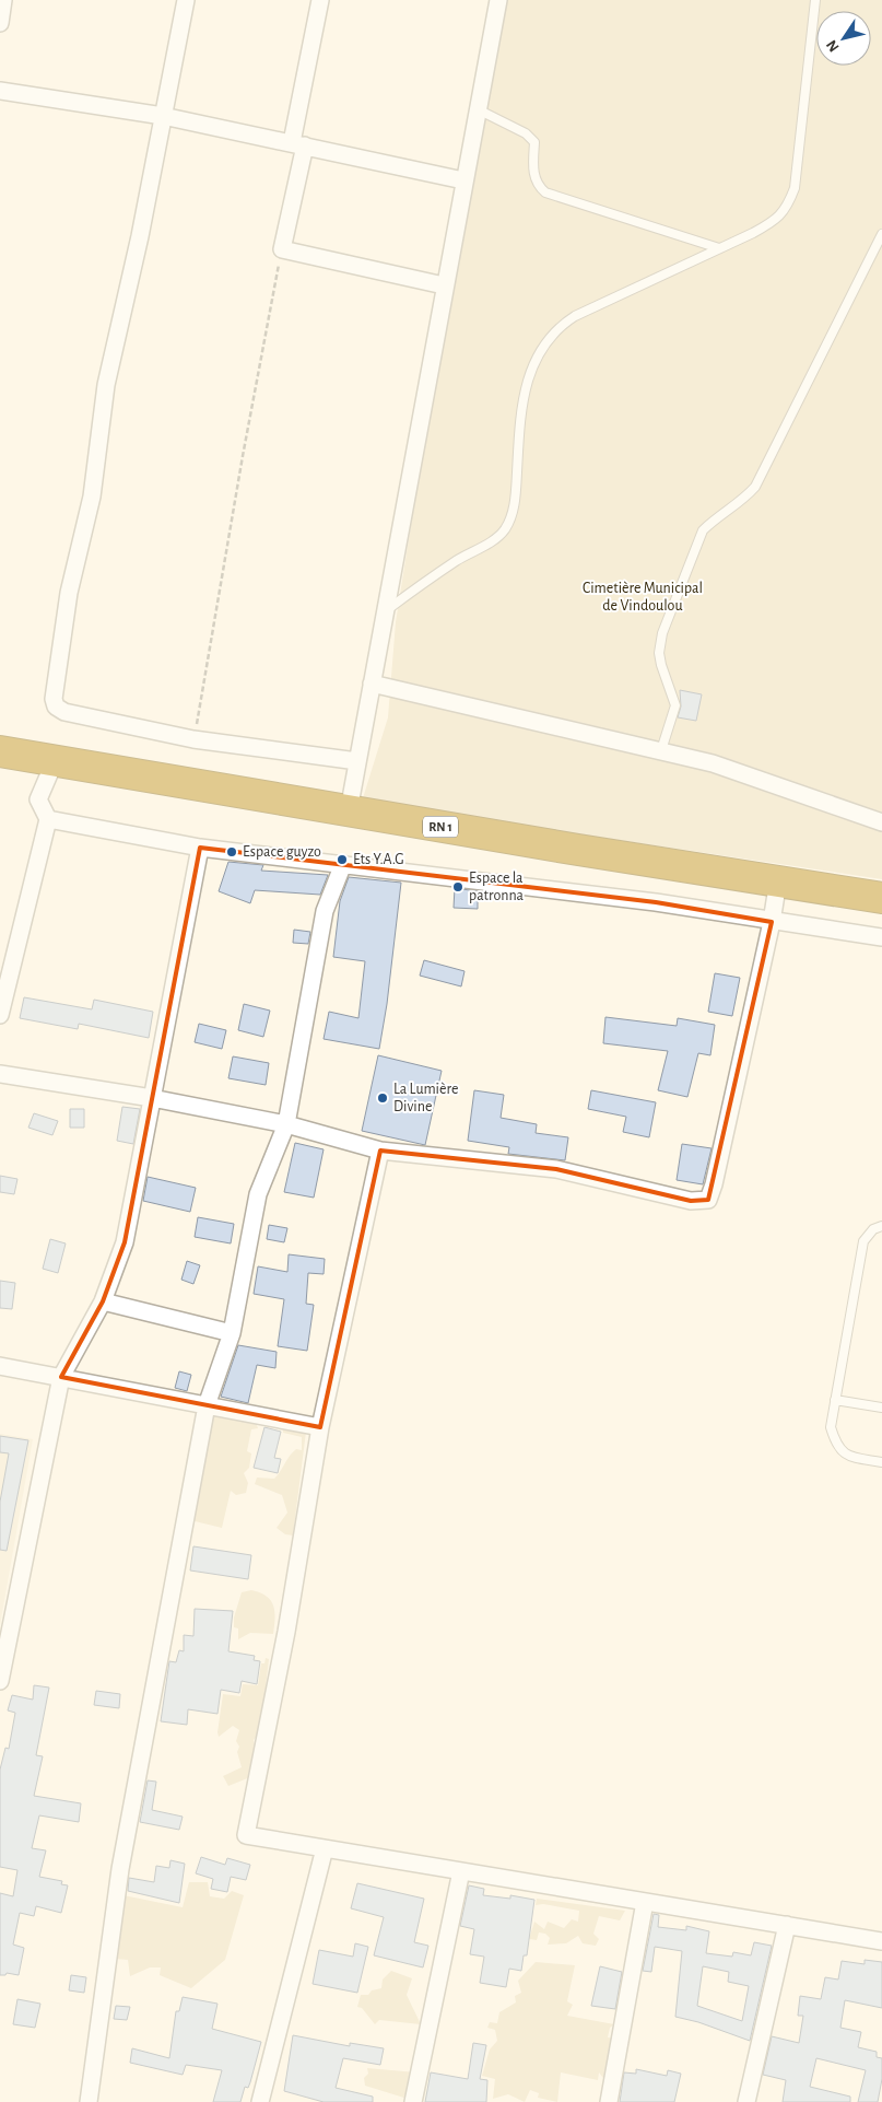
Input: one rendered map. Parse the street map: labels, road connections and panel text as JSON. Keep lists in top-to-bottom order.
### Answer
{
  "streets": {
    "highway": ["RN 1"]
  },
  "parks": ["Cimetière Municipal de Vindoulou"],
  "places": [
    "Espace guyzo",
    "Ets Y.A.G",
    "Espace la patronna",
    "La Lumière Divine"
  ],
  "north": "bottom left"
}
